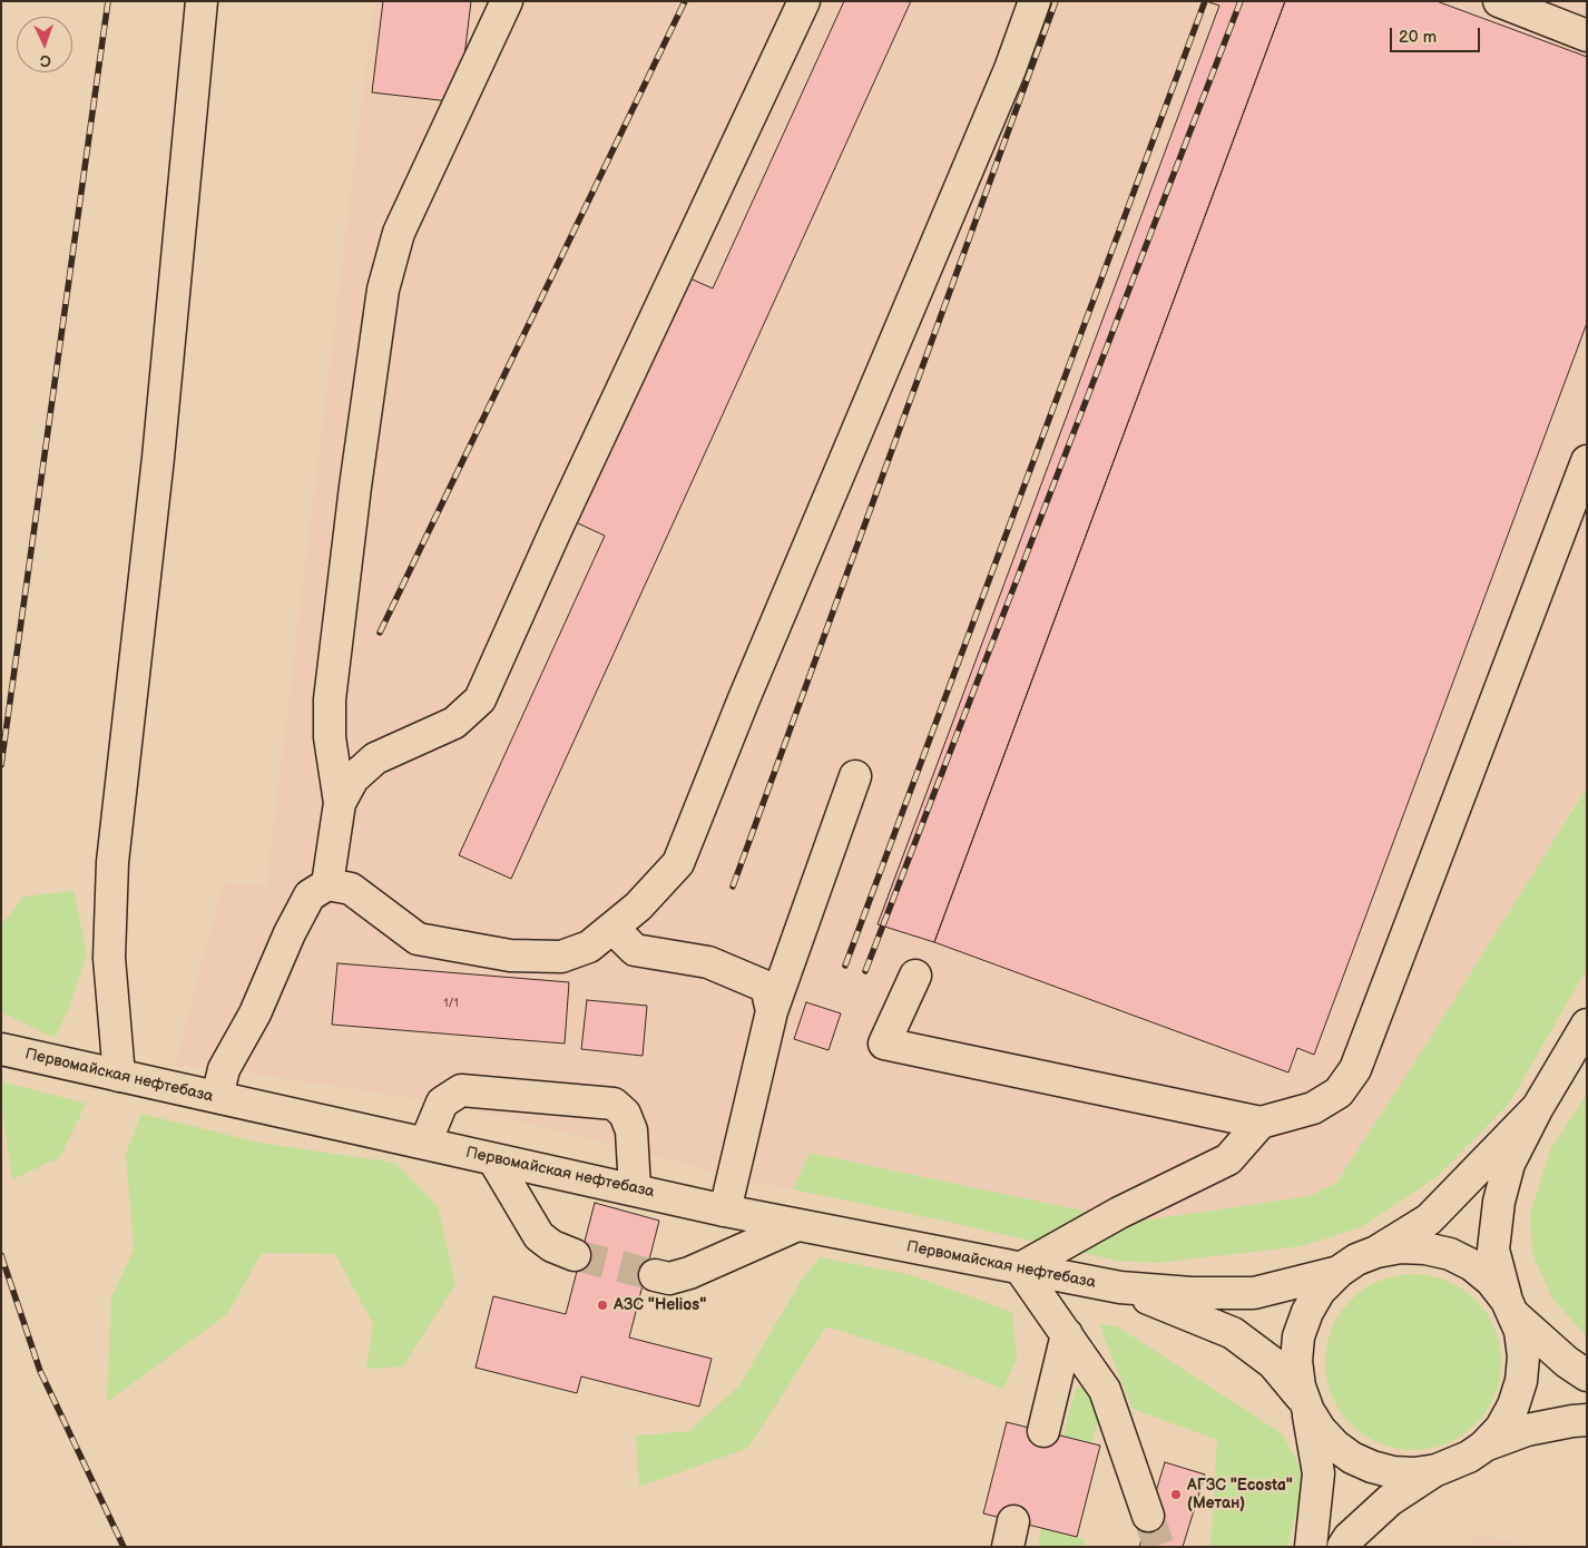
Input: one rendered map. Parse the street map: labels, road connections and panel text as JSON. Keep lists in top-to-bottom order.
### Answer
{
  "streets": {
    "main road": ["Первомайская нефтебаза"]
  },
  "places": ["АЗС \"Helios\"", "АГЗС \"Ecosta\" (Метан)"],
  "house_numbers": ["1/1"],
  "scale_bar": "20 m",
  "north": "bottom"
}
